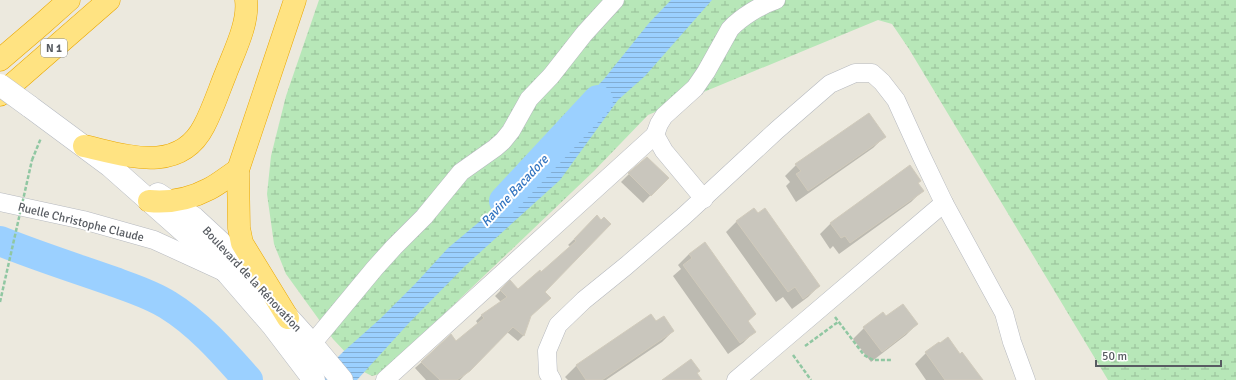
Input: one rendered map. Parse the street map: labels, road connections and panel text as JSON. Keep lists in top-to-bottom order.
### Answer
{
  "streets": {
    "highway": ["N 1"],
    "main road": ["Boulevard de la Rénovation"],
    "street": ["Ruelle Christophe Claude"]
  },
  "crossings": [
    ["Ruelle Christophe Claude", "Boulevard de la Rénovation"]
  ],
  "water": ["Ravine Bacadore"],
  "scale_bar": "50 m"
}
